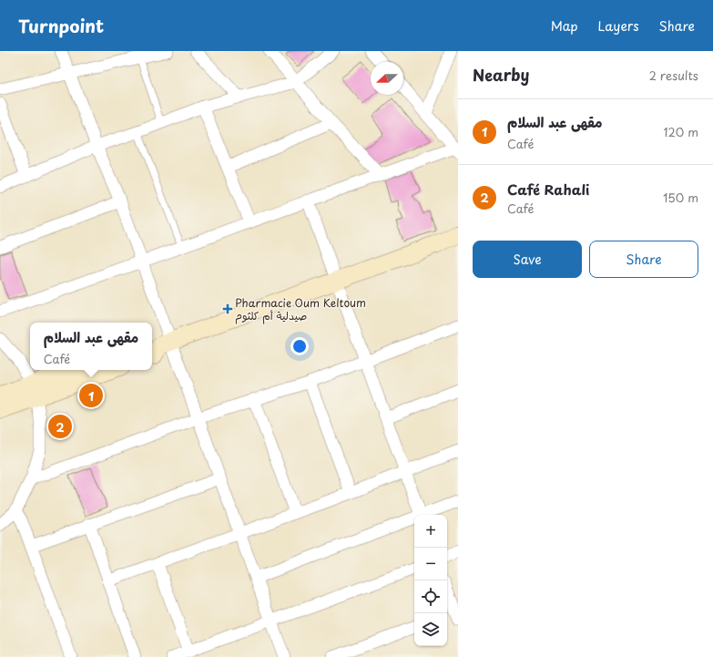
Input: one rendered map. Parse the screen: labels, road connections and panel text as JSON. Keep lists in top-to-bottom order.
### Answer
{
  "places": {
    "health": ["Pharmacie Oum Keltoum صيدلية أم كلثوم"]
  },
  "north": "left",
  "page": {
    "header": "Turnpoint",
    "nav": ["Map", "Layers", "Share"],
    "heading": ["Nearby", "2 results"],
    "list": [
      {
        "mark": "1",
        "name": "مقهى عبد السلام",
        "note": "Café",
        "value": "120 m"
      },
      {
        "mark": "2",
        "name": "Café Rahali",
        "note": "Café",
        "value": "150 m"
      }
    ],
    "buttons": ["Save", "Share"],
    "popup": ["مقهى عبد السلام", "Café"],
    "pins": ["1", "2"],
    "map_buttons": ["+", "−"]
  }
}
